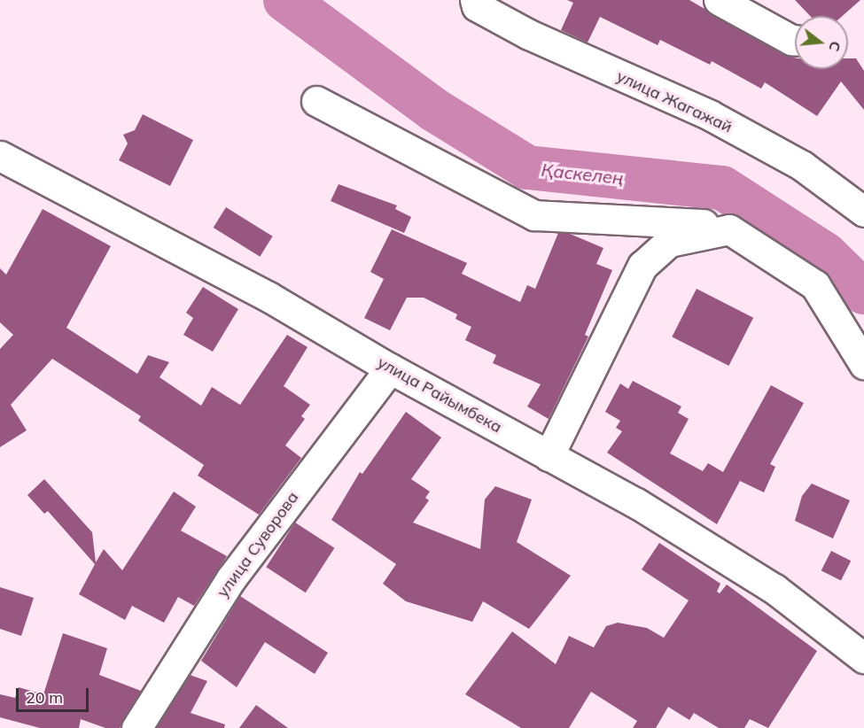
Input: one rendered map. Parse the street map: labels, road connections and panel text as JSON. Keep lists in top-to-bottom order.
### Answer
{
  "streets": {
    "street": ["улица Жагажай", "улица Райымбека", "улица Суворова"]
  },
  "crossings": [
    ["улица Райымбека", "улица Суворова"]
  ],
  "water": ["Қаскелең"],
  "scale_bar": "20 m",
  "north": "right"
}
